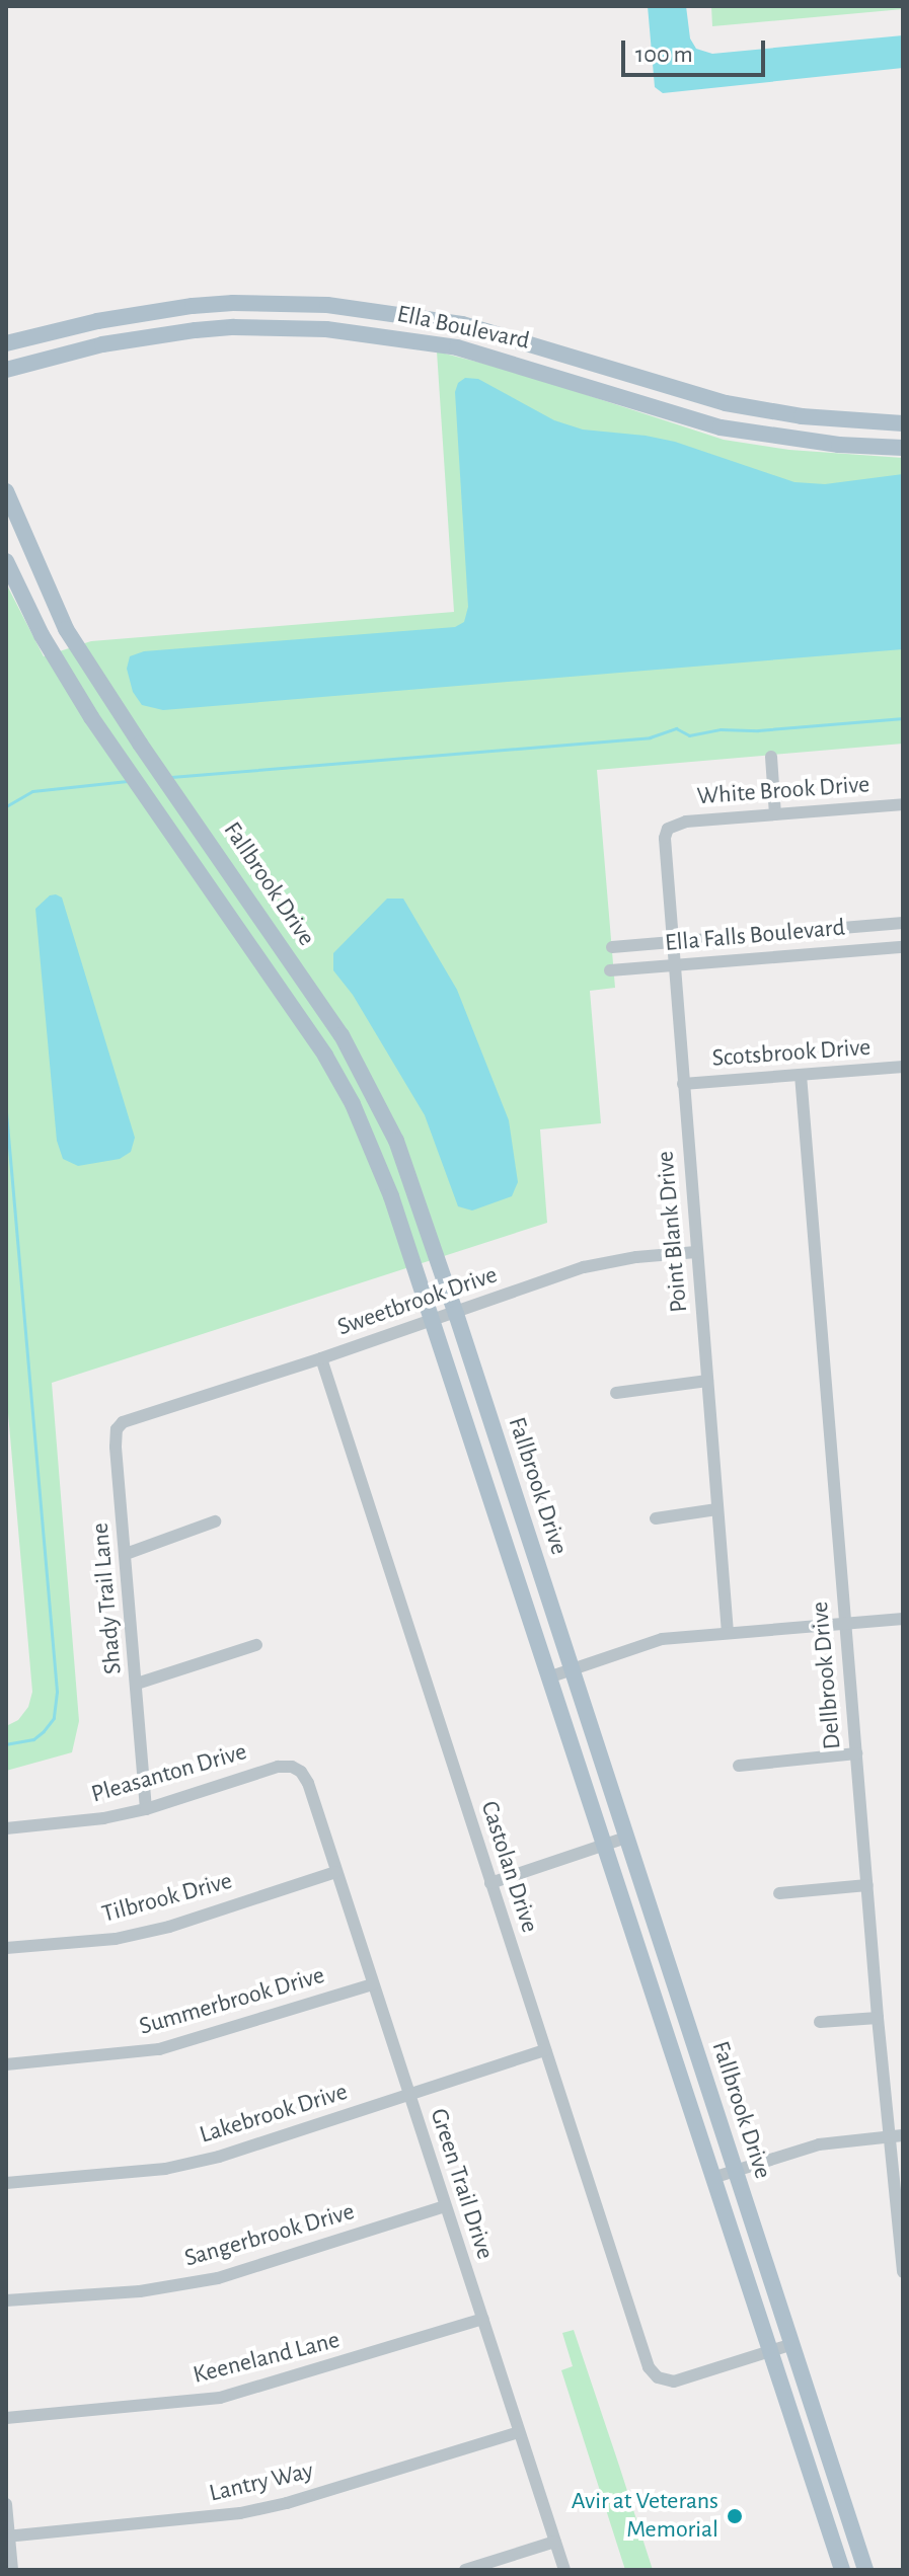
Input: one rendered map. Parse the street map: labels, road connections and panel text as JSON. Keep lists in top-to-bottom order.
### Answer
{
  "streets": {
    "main road": ["Ella Boulevard", "Fallbrook Drive"],
    "street": [
      "White Brook Drive",
      "Ella Falls Boulevard",
      "Scotsbrook Drive",
      "Point Blank Drive",
      "Sweetbrook Drive",
      "Shady Trail Lane",
      "Dellbrook Drive",
      "Pleasanton Drive",
      "Castolan Drive",
      "Tilbrook Drive",
      "Summerbrook Drive",
      "Lakebrook Drive",
      "Green Trail Drive",
      "Sangerbrook Drive",
      "Keeneland Lane",
      "Lantry Way"
    ]
  },
  "crossings": [
    ["White Brook Drive", "Point Blank Drive"],
    ["Fallbrook Drive", "Sweetbrook Drive"],
    ["Fallbrook Drive", "Castolan Drive"],
    ["Ella Falls Boulevard", "Point Blank Drive"],
    ["Scotsbrook Drive", "Point Blank Drive"],
    ["Scotsbrook Drive", "Dellbrook Drive"],
    ["Point Blank Drive", "Sweetbrook Drive"],
    ["Sweetbrook Drive", "Shady Trail Lane"],
    ["Sweetbrook Drive", "Castolan Drive"],
    ["Shady Trail Lane", "Pleasanton Drive"],
    ["Pleasanton Drive", "Green Trail Drive"],
    ["Castolan Drive", "Lakebrook Drive"],
    ["Tilbrook Drive", "Green Trail Drive"],
    ["Summerbrook Drive", "Green Trail Drive"],
    ["Lakebrook Drive", "Green Trail Drive"],
    ["Green Trail Drive", "Sangerbrook Drive"],
    ["Green Trail Drive", "Keeneland Lane"],
    ["Green Trail Drive", "Lantry Way"]
  ],
  "places": ["Avir at Veterans Memorial"],
  "scale_bar": "100 m"
}
